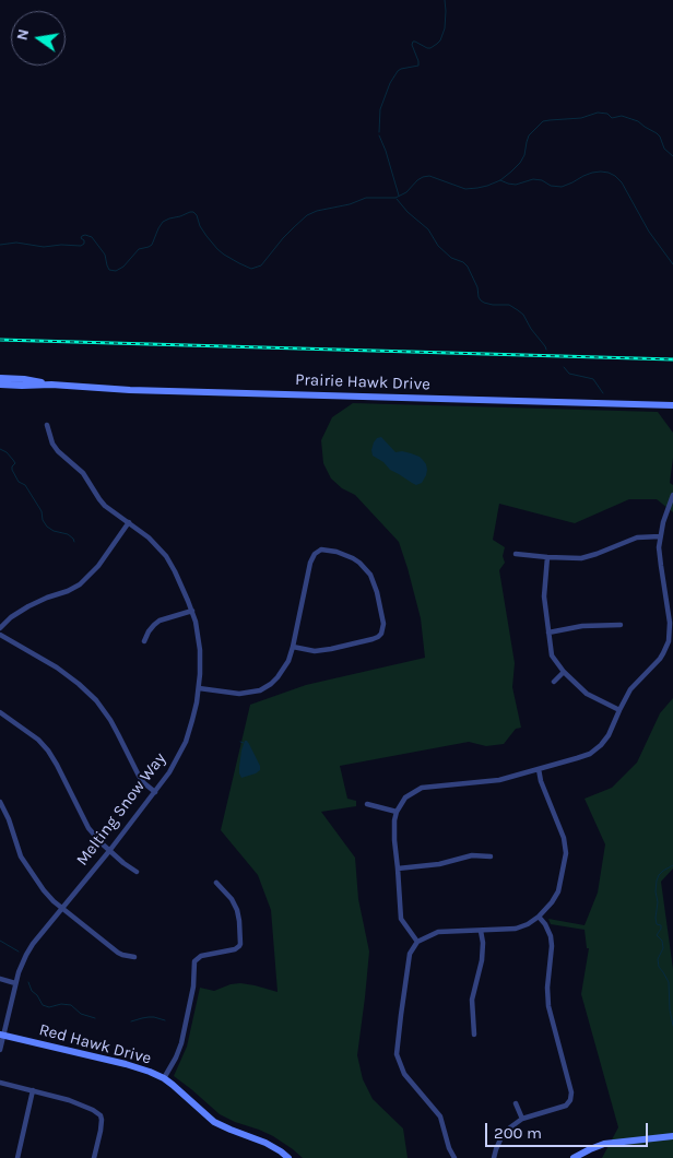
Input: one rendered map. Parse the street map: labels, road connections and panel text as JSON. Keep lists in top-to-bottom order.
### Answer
{
  "streets": {
    "street": ["Prairie Hawk Drive", "Melting Snow Way", "Red Hawk Drive"]
  },
  "crossings": [
    ["Melting Snow Way", "Red Hawk Drive"]
  ],
  "scale_bar": "200 m",
  "north": "left"
}
